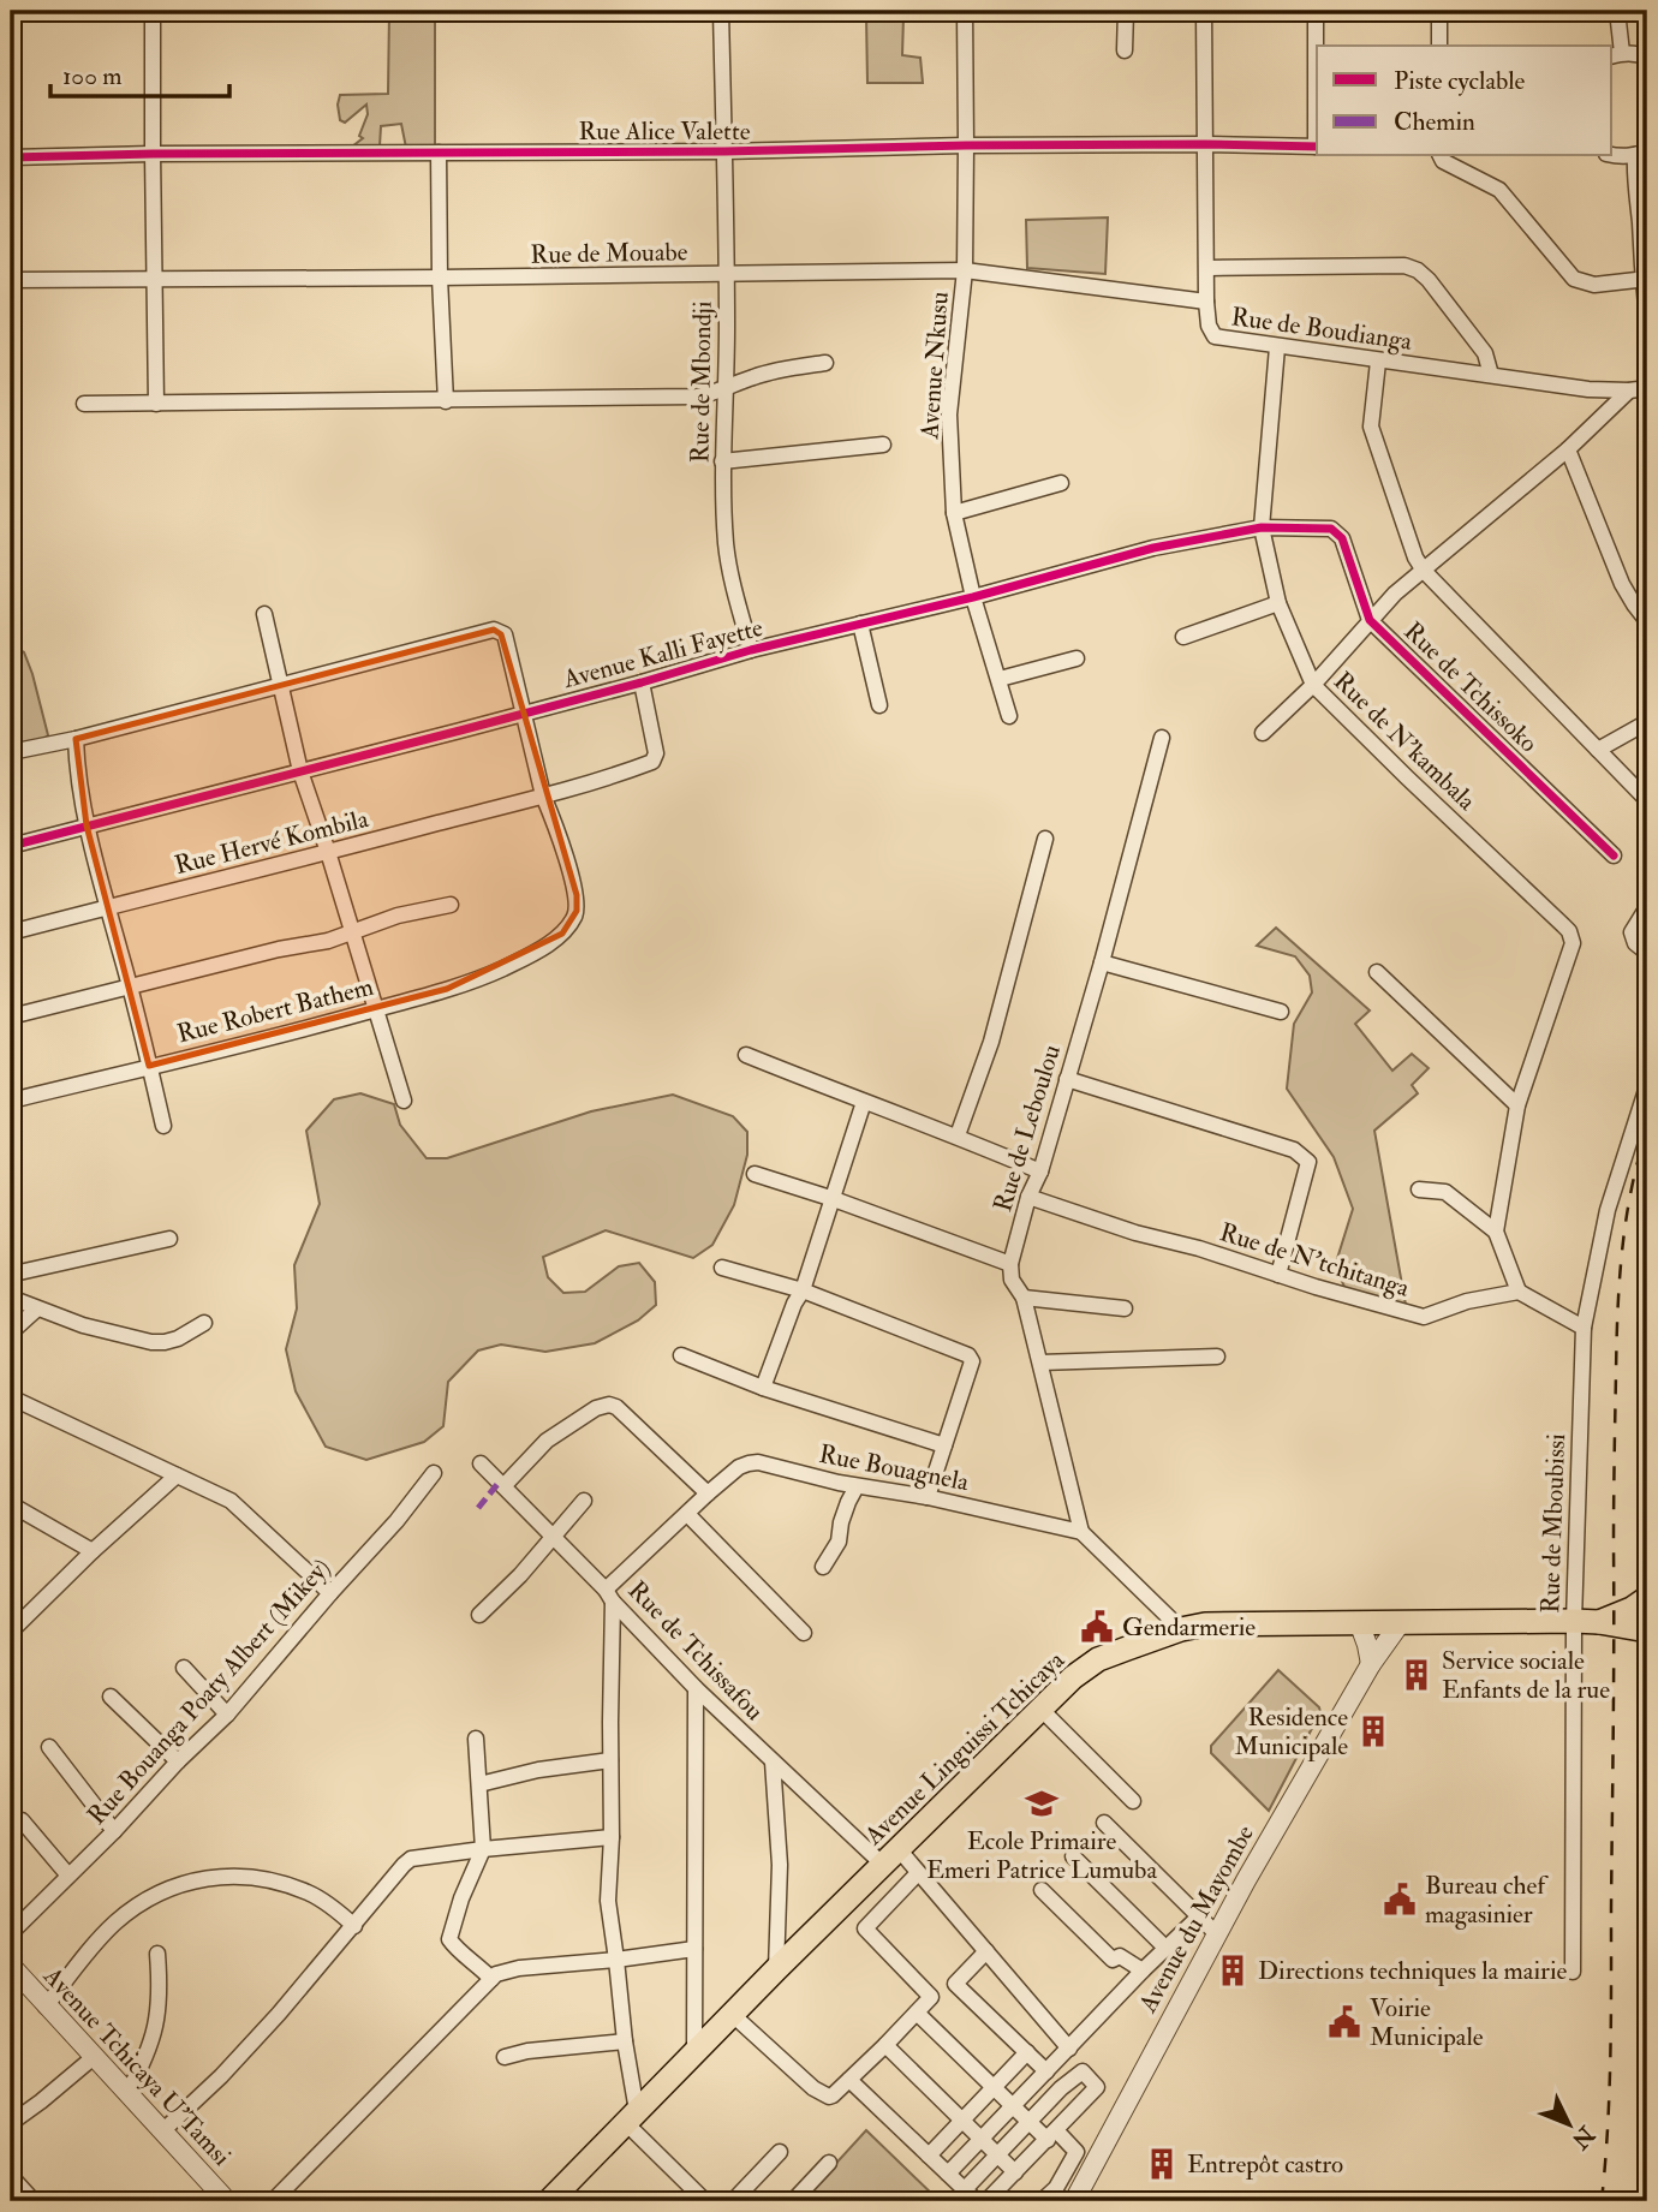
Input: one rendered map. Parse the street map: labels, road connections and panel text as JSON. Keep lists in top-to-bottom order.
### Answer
{
  "streets": {
    "main road": ["Avenue Linguissi Tchicaya"],
    "street": [
      "Rue Alice Valette",
      "Rue de Mouabe",
      "Rue de Boudianga",
      "Avenue Nkusu",
      "Rue de Mbondji",
      "Avenue Kalli Fayette",
      "Rue de Tchissoko",
      "Rue de N'kambala",
      "Rue Hervé Kombila",
      "Rue Robert Bathem",
      "Rue de Leboulou",
      "Rue de N'tchitanga",
      "Rue Bouagnela",
      "Rue de Mboubissi",
      "Rue de Tchissafou",
      "Rue Bouanga Poaty Albert (Mikey)",
      "Avenue du Mayombe",
      "Avenue Tchicaya U'Tamsi"
    ]
  },
  "crossings": [
    ["Rue Alice Valette", "Rue de Boudianga"],
    ["Rue Alice Valette", "Avenue Nkusu"],
    ["Rue Alice Valette", "Rue de Mbondji"],
    ["Rue de Mouabe", "Rue de Boudianga"],
    ["Rue de Mouabe", "Avenue Nkusu"],
    ["Rue de Mouabe", "Rue de Mbondji"],
    ["Rue de Boudianga", "Rue de N'kambala"],
    ["Avenue Nkusu", "Avenue Kalli Fayette"],
    ["Rue de Mbondji", "Avenue Kalli Fayette"],
    ["Avenue Kalli Fayette", "Rue de Tchissoko"],
    ["Avenue Kalli Fayette", "Rue de N'kambala"],
    ["Avenue Kalli Fayette", "Rue Hervé Kombila"],
    ["Avenue Kalli Fayette", "Rue Robert Bathem"],
    ["Rue Hervé Kombila", "Rue Robert Bathem"],
    ["Rue de Leboulou", "Rue de N'tchitanga"],
    ["Rue Bouagnela", "Rue de Tchissafou"],
    ["Rue de Mboubissi", "Avenue Linguissi Tchicaya"],
    ["Rue de Tchissafou", "Avenue Linguissi Tchicaya"],
    ["Avenue Linguissi Tchicaya", "Avenue du Mayombe"]
  ],
  "places": {
    "public building": ["Gendarmerie", "Bureau chef magasinier", "Voirie Municipale"],
    "building": [
      "Service sociale Enfants de la rue",
      "Residence Municipale",
      "Directions techniques la mairie",
      "Entrepôt castro"
    ],
    "school or university": ["Ecole Primaire Emeri Patrice Lumuba"]
  },
  "legend": ["Piste cyclable", "Chemin"],
  "scale_bar": "100 m",
  "north": "bottom right"
}
